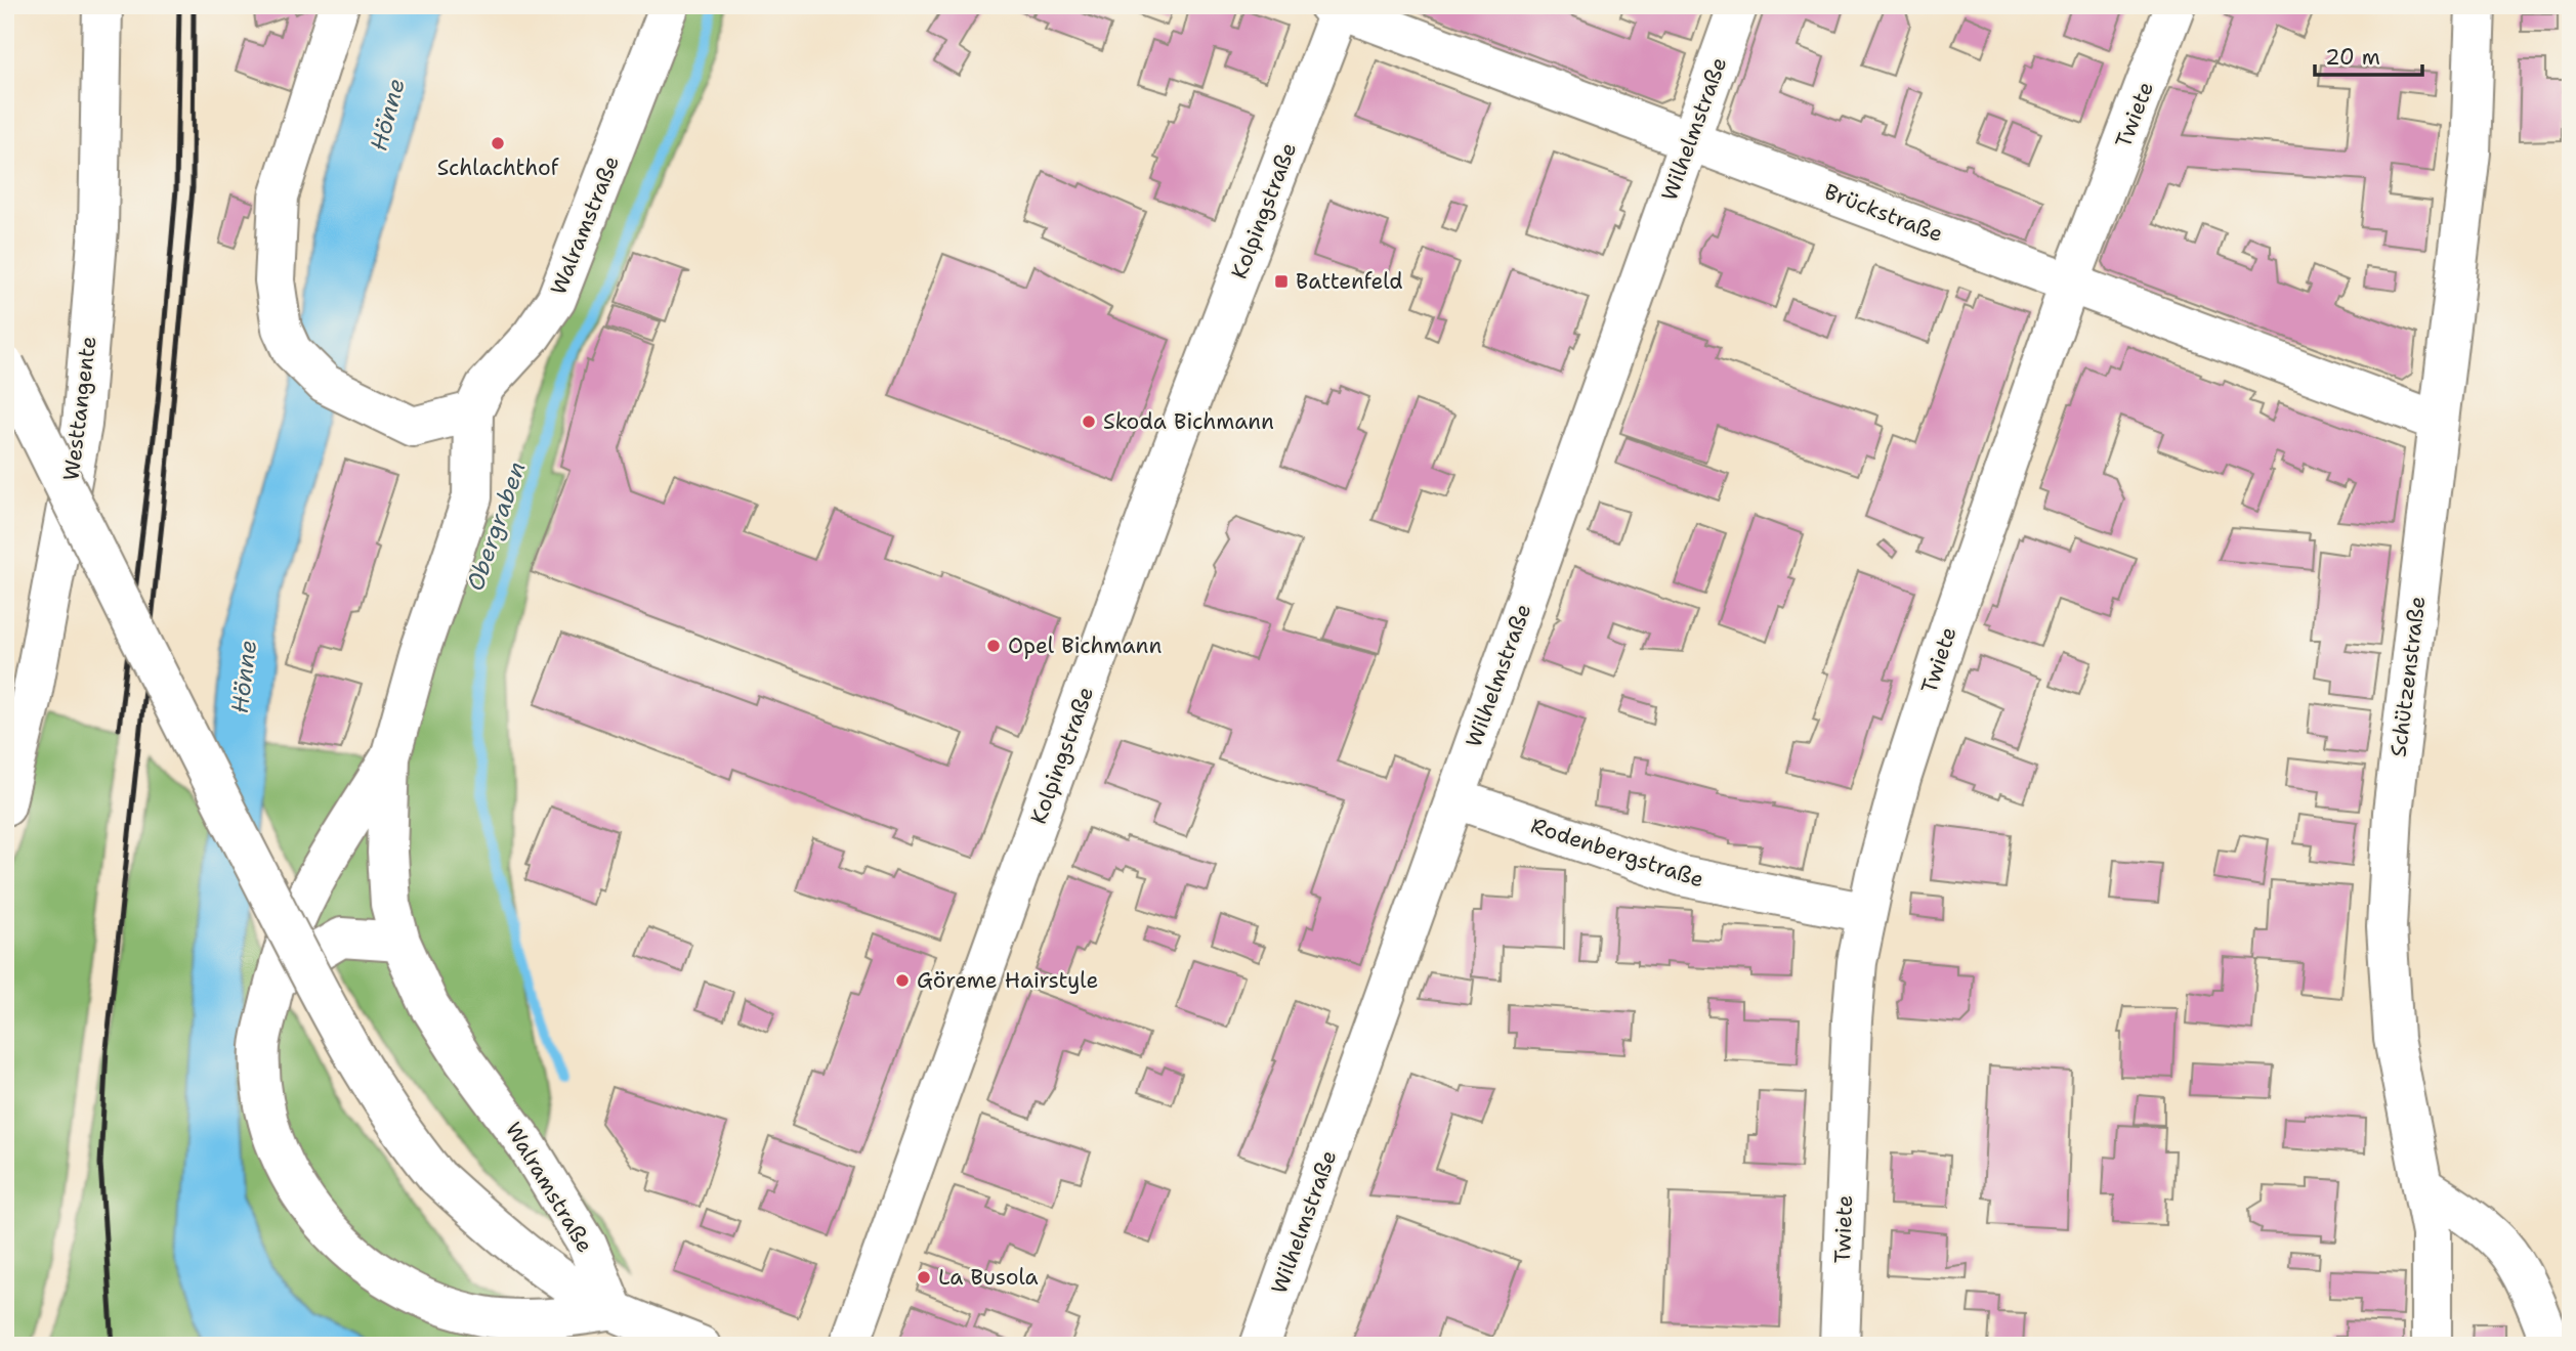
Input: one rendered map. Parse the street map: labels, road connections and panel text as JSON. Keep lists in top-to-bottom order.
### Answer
{
  "streets": {
    "street": [
      "Twiete",
      "Wilhelmstraße",
      "Kolpingstraße",
      "Brückstraße",
      "Walramstraße",
      "Westtangente",
      "Schützenstraße",
      "Rodenbergstraße"
    ]
  },
  "crossings": [
    ["Twiete", "Brückstraße"],
    ["Twiete", "Rodenbergstraße"],
    ["Wilhelmstraße", "Brückstraße"],
    ["Wilhelmstraße", "Rodenbergstraße"],
    ["Kolpingstraße", "Brückstraße"],
    ["Brückstraße", "Schützenstraße"]
  ],
  "water": ["Hönne", "Obergraben"],
  "places": {
    "other": [
      "Schlachthof",
      "Skoda Bichmann",
      "Opel Bichmann",
      "Göreme Hairstyle",
      "La Busola"
    ],
    "transit": ["Battenfeld"]
  },
  "scale_bar": "20 m"
}
